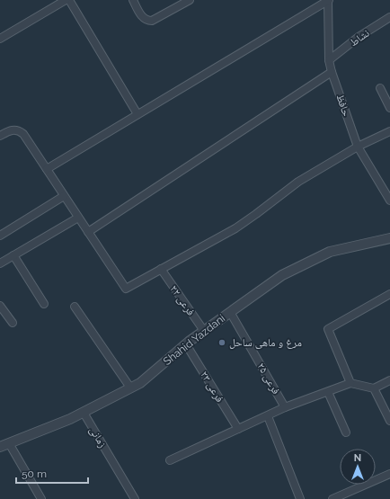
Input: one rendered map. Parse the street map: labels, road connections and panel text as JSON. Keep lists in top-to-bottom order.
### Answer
{
  "streets": {
    "street": [
      "نشاط",
      "حافظ",
      "فرعی ۲۲",
      "Shahid Yazdani",
      "فرعی ۲۵",
      "فرعی ۲۳",
      "زمانی"
    ]
  },
  "crossings": [
    ["نشاط", "حافظ"],
    ["فرعی ۲۲", "Shahid Yazdani"],
    ["Shahid Yazdani", "فرعی ۲۵"],
    ["Shahid Yazdani", "فرعی ۲۳"],
    ["Shahid Yazdani", "زمانی"]
  ],
  "places": ["مرغ و ماهی ساحل"],
  "scale_bar": "50 m",
  "north": "top"
}
